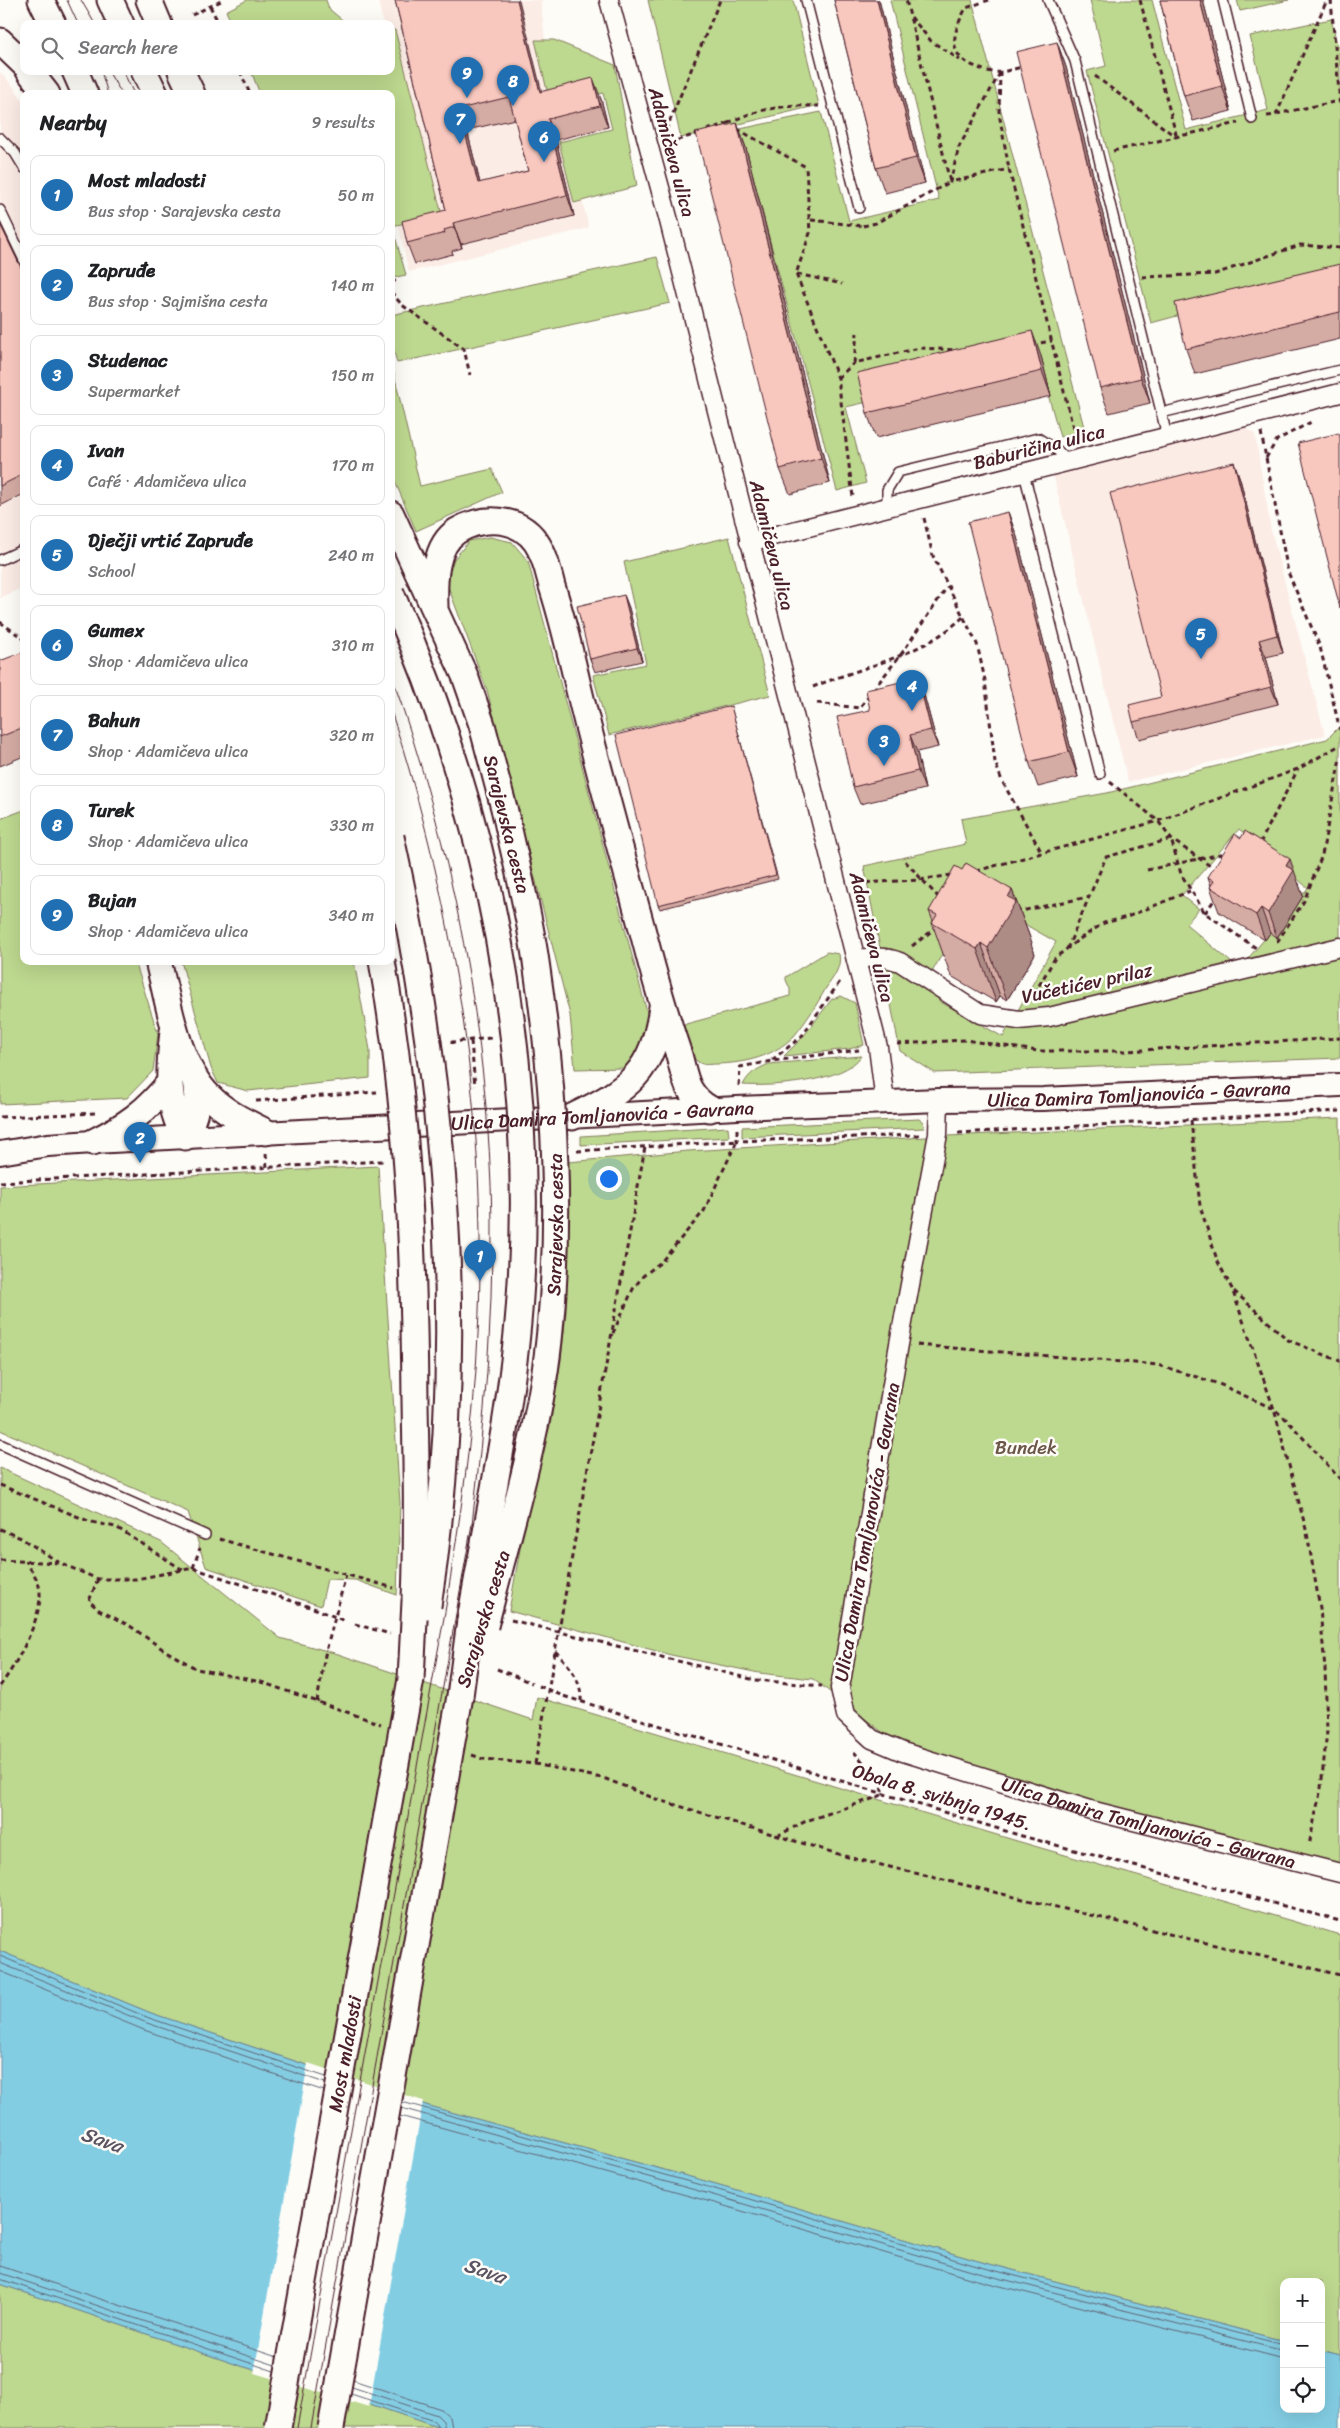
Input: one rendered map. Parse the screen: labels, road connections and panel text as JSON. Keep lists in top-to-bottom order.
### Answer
{
  "streets": {
    "main road": ["Sarajevska cesta", "Most mladosti"],
    "street": [
      "Adamičeva ulica",
      "Baburičina ulica",
      "Vučetićev prilaz",
      "Ulica Damira Tomljanovića - Gavrana"
    ],
    "path": ["Obala 8. svibnja 1945."]
  },
  "crossings": [
    ["Adamičeva ulica", "Baburičina ulica"],
    ["Adamičeva ulica", "Vučetićev prilaz"],
    ["Adamičeva ulica", "Ulica Damira Tomljanovića - Gavrana"]
  ],
  "water": ["Sava"],
  "parks": ["Bundek"],
  "page": {
    "search": "Search here",
    "pins": [
      "9",
      "8",
      "7",
      "6",
      "5",
      "4",
      "3",
      "2",
      "1"
    ],
    "heading": ["Nearby", "9 results"],
    "list": [
      {
        "mark": "1",
        "name": "Most mladosti",
        "note": "Bus stop · Sarajevska cesta",
        "value": "50 m"
      },
      {
        "mark": "2",
        "name": "Zapruđe",
        "note": "Bus stop · Sajmišna cesta",
        "value": "140 m"
      },
      {
        "mark": "3",
        "name": "Studenac",
        "note": "Supermarket",
        "value": "150 m"
      },
      {
        "mark": "4",
        "name": "Ivan",
        "note": "Café · Adamičeva ulica",
        "value": "170 m"
      },
      {
        "mark": "5",
        "name": "Dječji vrtić Zapruđe",
        "note": "School",
        "value": "240 m"
      },
      {
        "mark": "6",
        "name": "Gumex",
        "note": "Shop · Adamičeva ulica",
        "value": "310 m"
      },
      {
        "mark": "7",
        "name": "Bahun",
        "note": "Shop · Adamičeva ulica",
        "value": "320 m"
      },
      {
        "mark": "8",
        "name": "Turek",
        "note": "Shop · Adamičeva ulica",
        "value": "330 m"
      },
      {
        "mark": "9",
        "name": "Bujan",
        "note": "Shop · Adamičeva ulica",
        "value": "340 m"
      }
    ],
    "map_buttons": ["+", "−"]
  }
}
